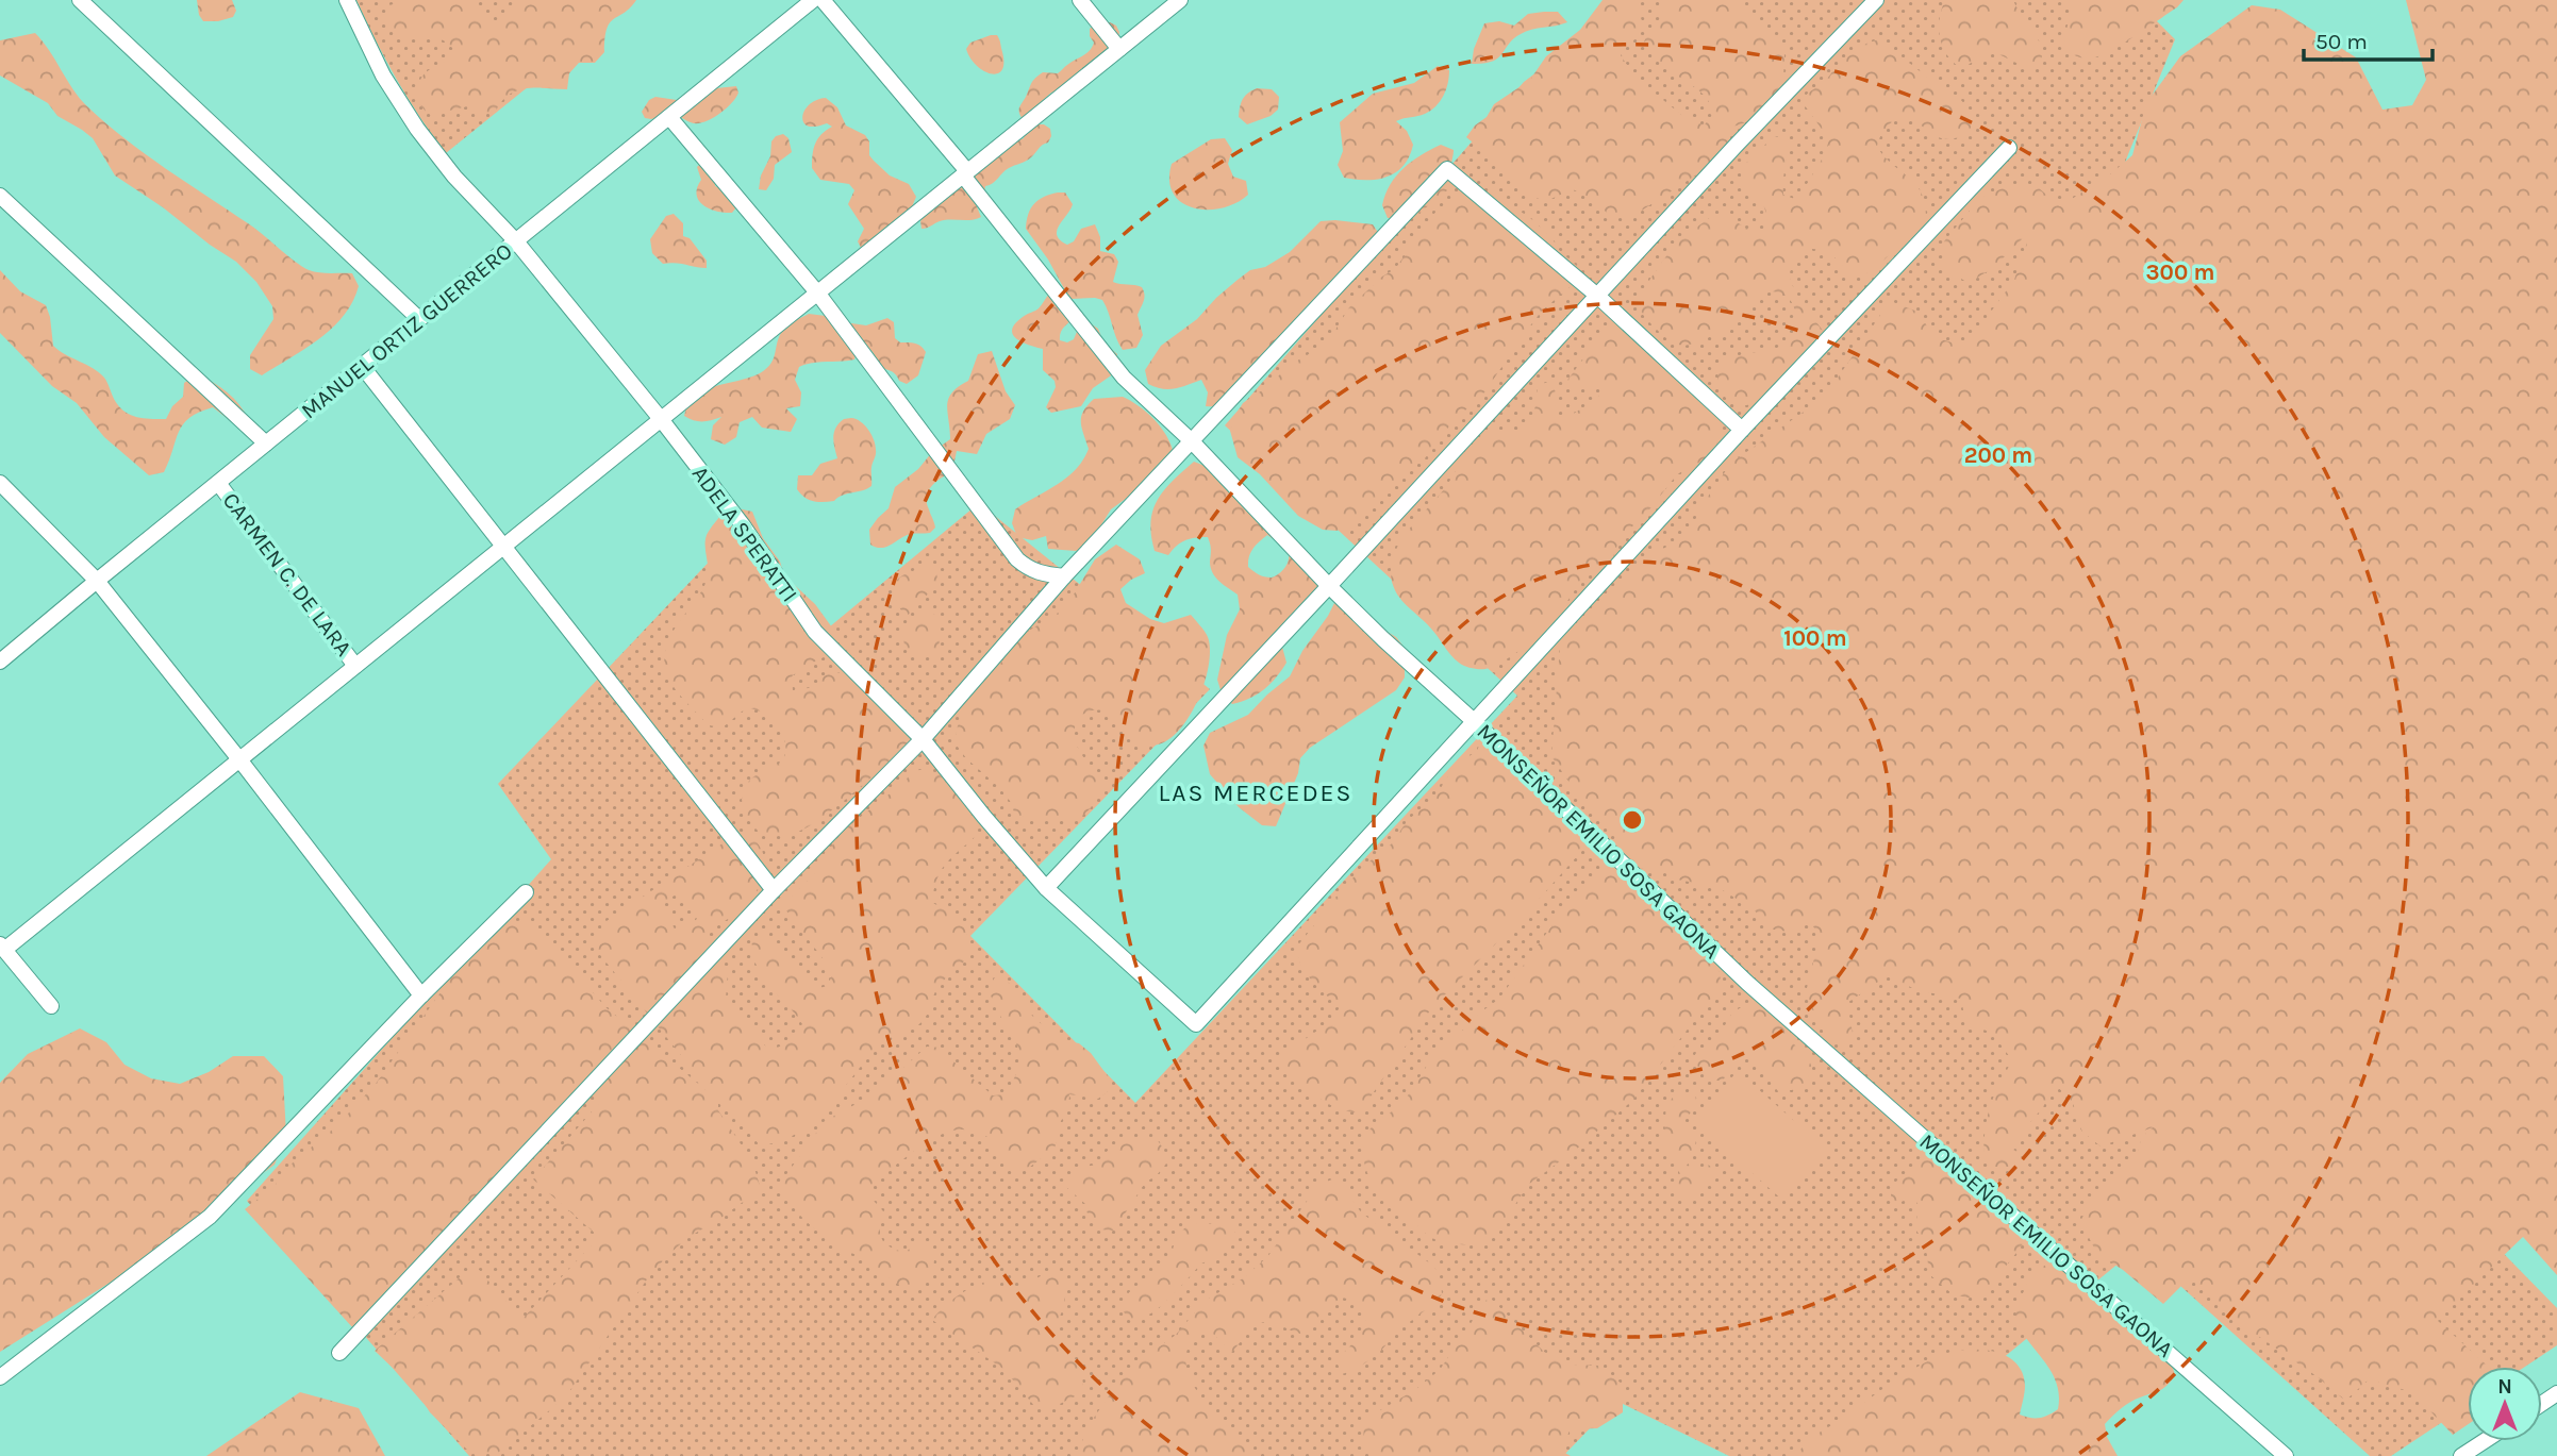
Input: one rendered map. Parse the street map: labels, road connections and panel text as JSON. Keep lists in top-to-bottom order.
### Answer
{
  "streets": {
    "street": [
      "MANUEL ORTIZ GUERRERO",
      "ADELA SPERATTI",
      "CARMEN C. DE LARA",
      "MONSEÑOR EMILIO SOSA GAONA"
    ]
  },
  "crossings": [
    ["MANUEL ORTIZ GUERRERO", "ADELA SPERATTI"],
    ["MANUEL ORTIZ GUERRERO", "CARMEN C. DE LARA"],
    ["ADELA SPERATTI", "MONSEÑOR EMILIO SOSA GAONA"]
  ],
  "districts": ["LAS MERCEDES"],
  "scale_bar": "50 m",
  "north": "top",
  "rings": ["300 m", "200 m", "100 m"]
}
